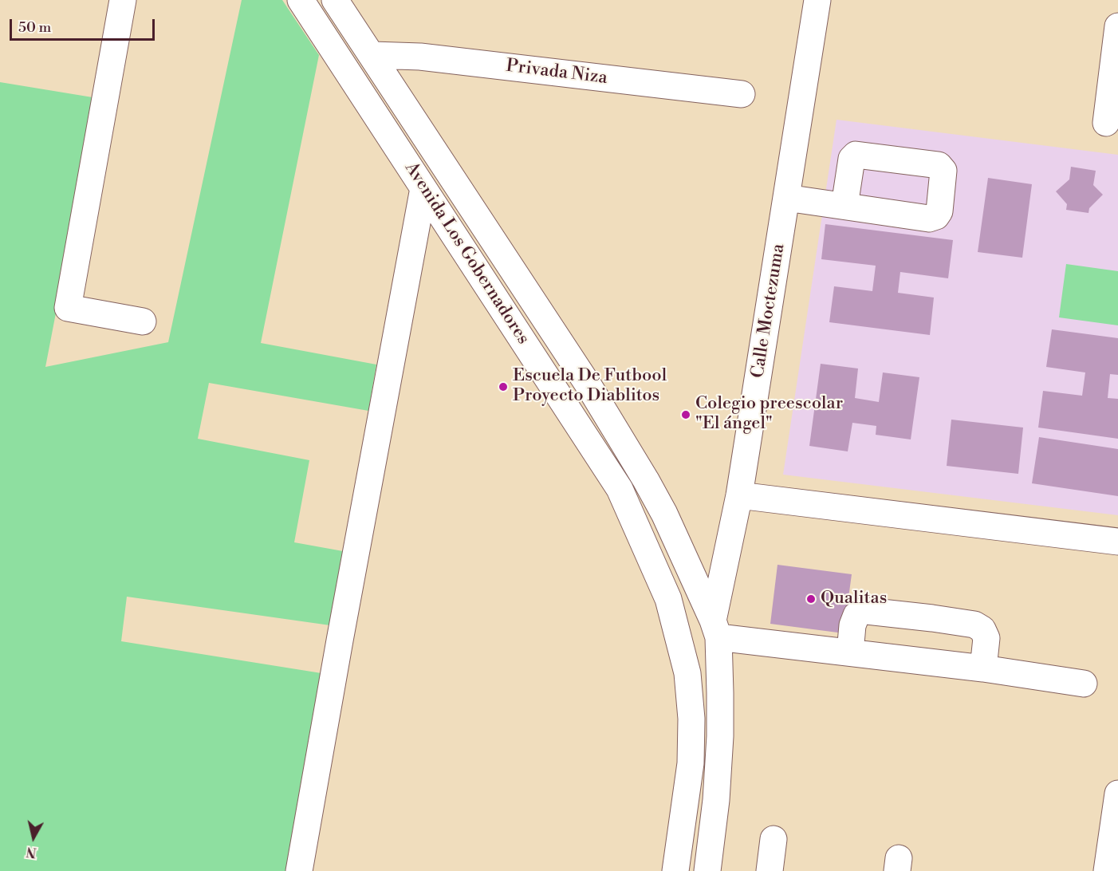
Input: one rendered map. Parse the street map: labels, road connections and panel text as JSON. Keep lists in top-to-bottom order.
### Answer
{
  "streets": {
    "street": ["Privada Niza", "Avenida Los Gobernadores", "Calle Moctezuma"]
  },
  "crossings": [
    ["Privada Niza", "Avenida Los Gobernadores"],
    ["Avenida Los Gobernadores", "Calle Moctezuma"]
  ],
  "places": ["Escuela De Futbool Proyecto Diablitos", "Colegio preescolar \"El ángel\"", "Qualitas"],
  "scale_bar": "50 m",
  "north": "bottom"
}
